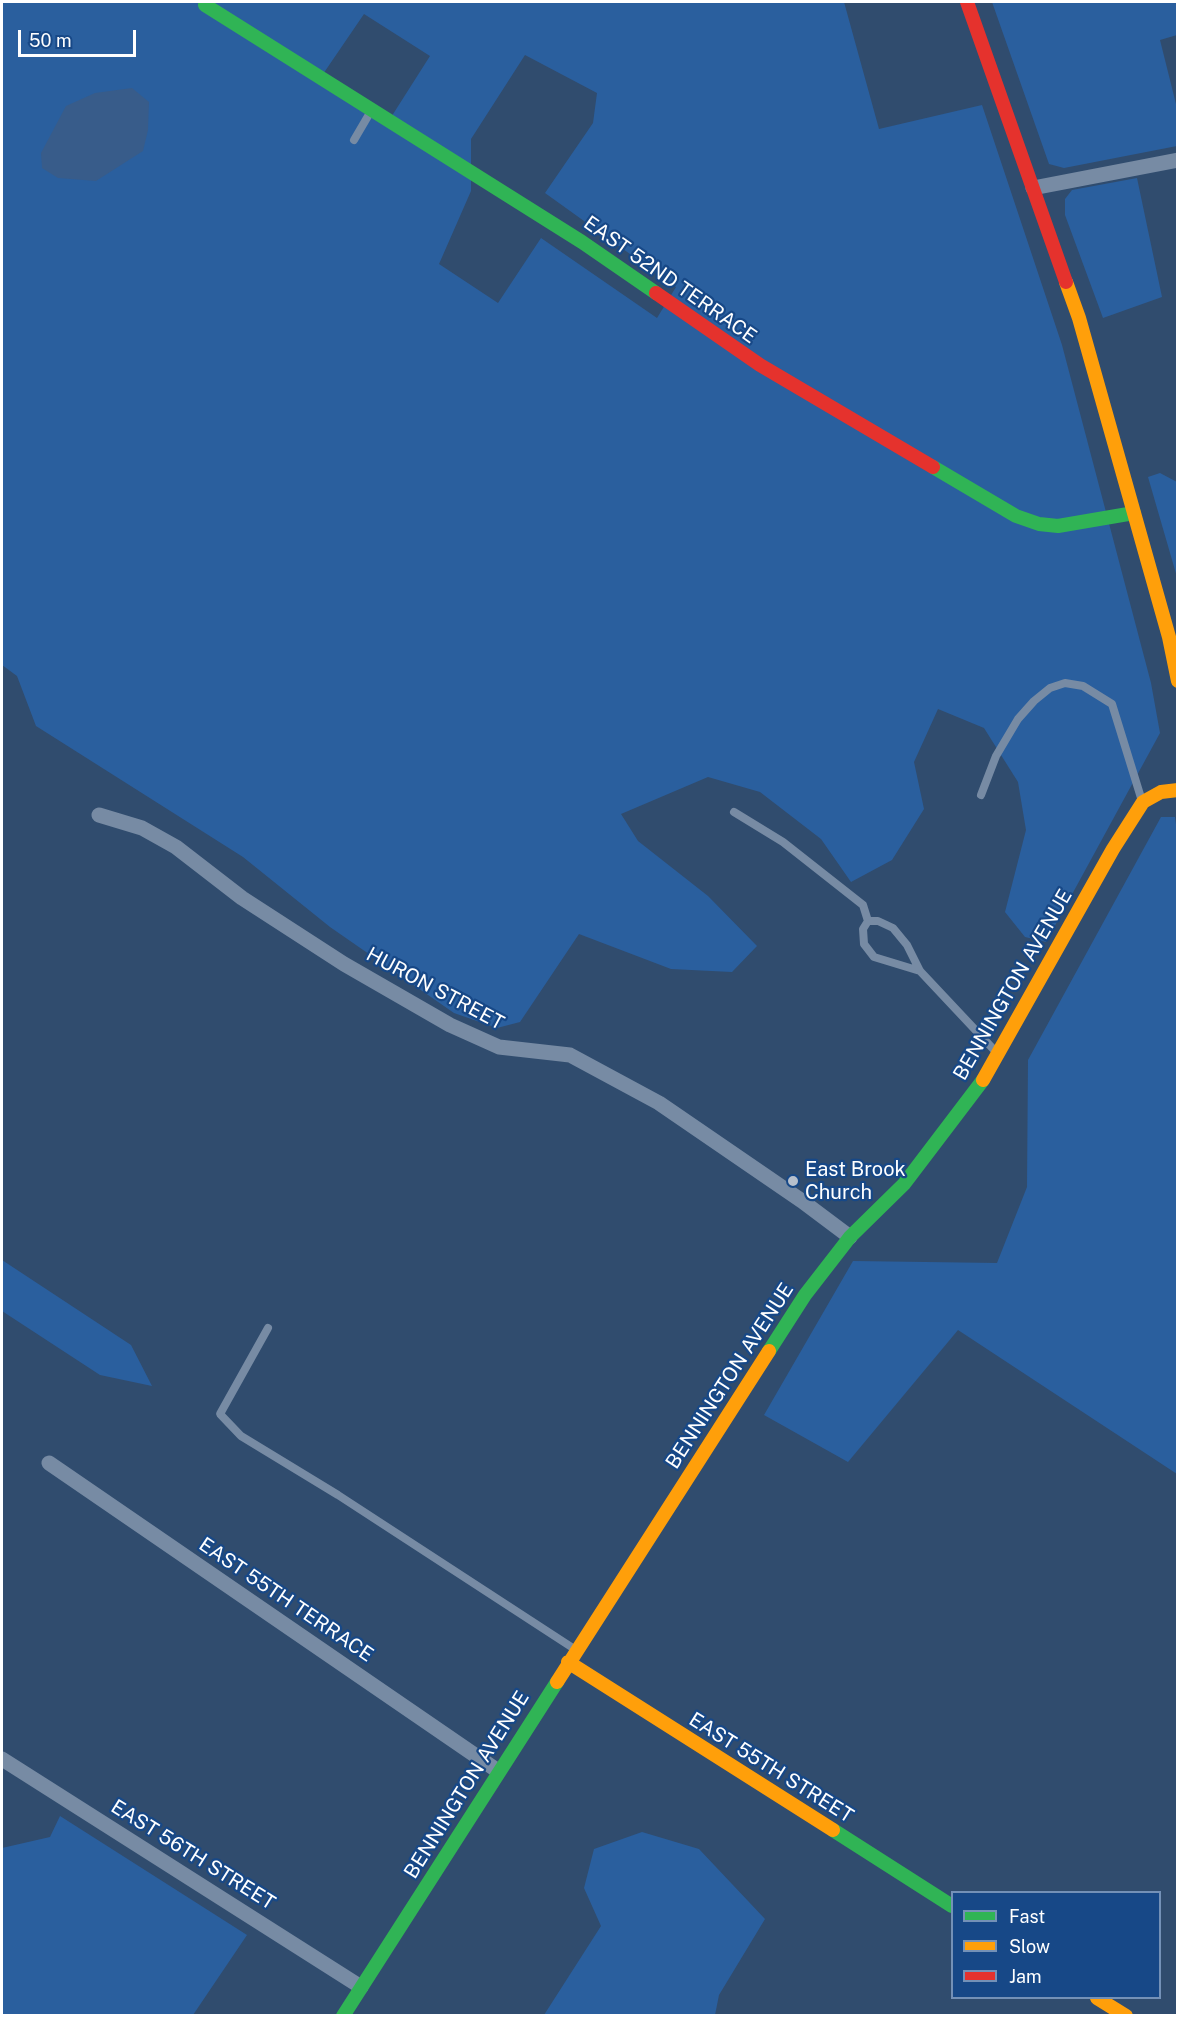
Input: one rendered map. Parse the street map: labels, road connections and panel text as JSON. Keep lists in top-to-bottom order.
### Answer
{
  "streets": {
    "main road": ["EAST 52ND TERRACE", "BENNINGTON AVENUE", "EAST 55TH STREET"],
    "street": ["HURON STREET", "EAST 55TH TERRACE", "EAST 56TH STREET"]
  },
  "crossings": [
    ["BENNINGTON AVENUE", "HURON STREET"],
    ["BENNINGTON AVENUE", "EAST 55TH TERRACE"],
    ["BENNINGTON AVENUE", "EAST 55TH STREET"],
    ["BENNINGTON AVENUE", "EAST 56TH STREET"]
  ],
  "places": ["East Brook Church"],
  "legend": ["Fast", "Slow", "Jam"],
  "scale_bar": "50 m"
}
